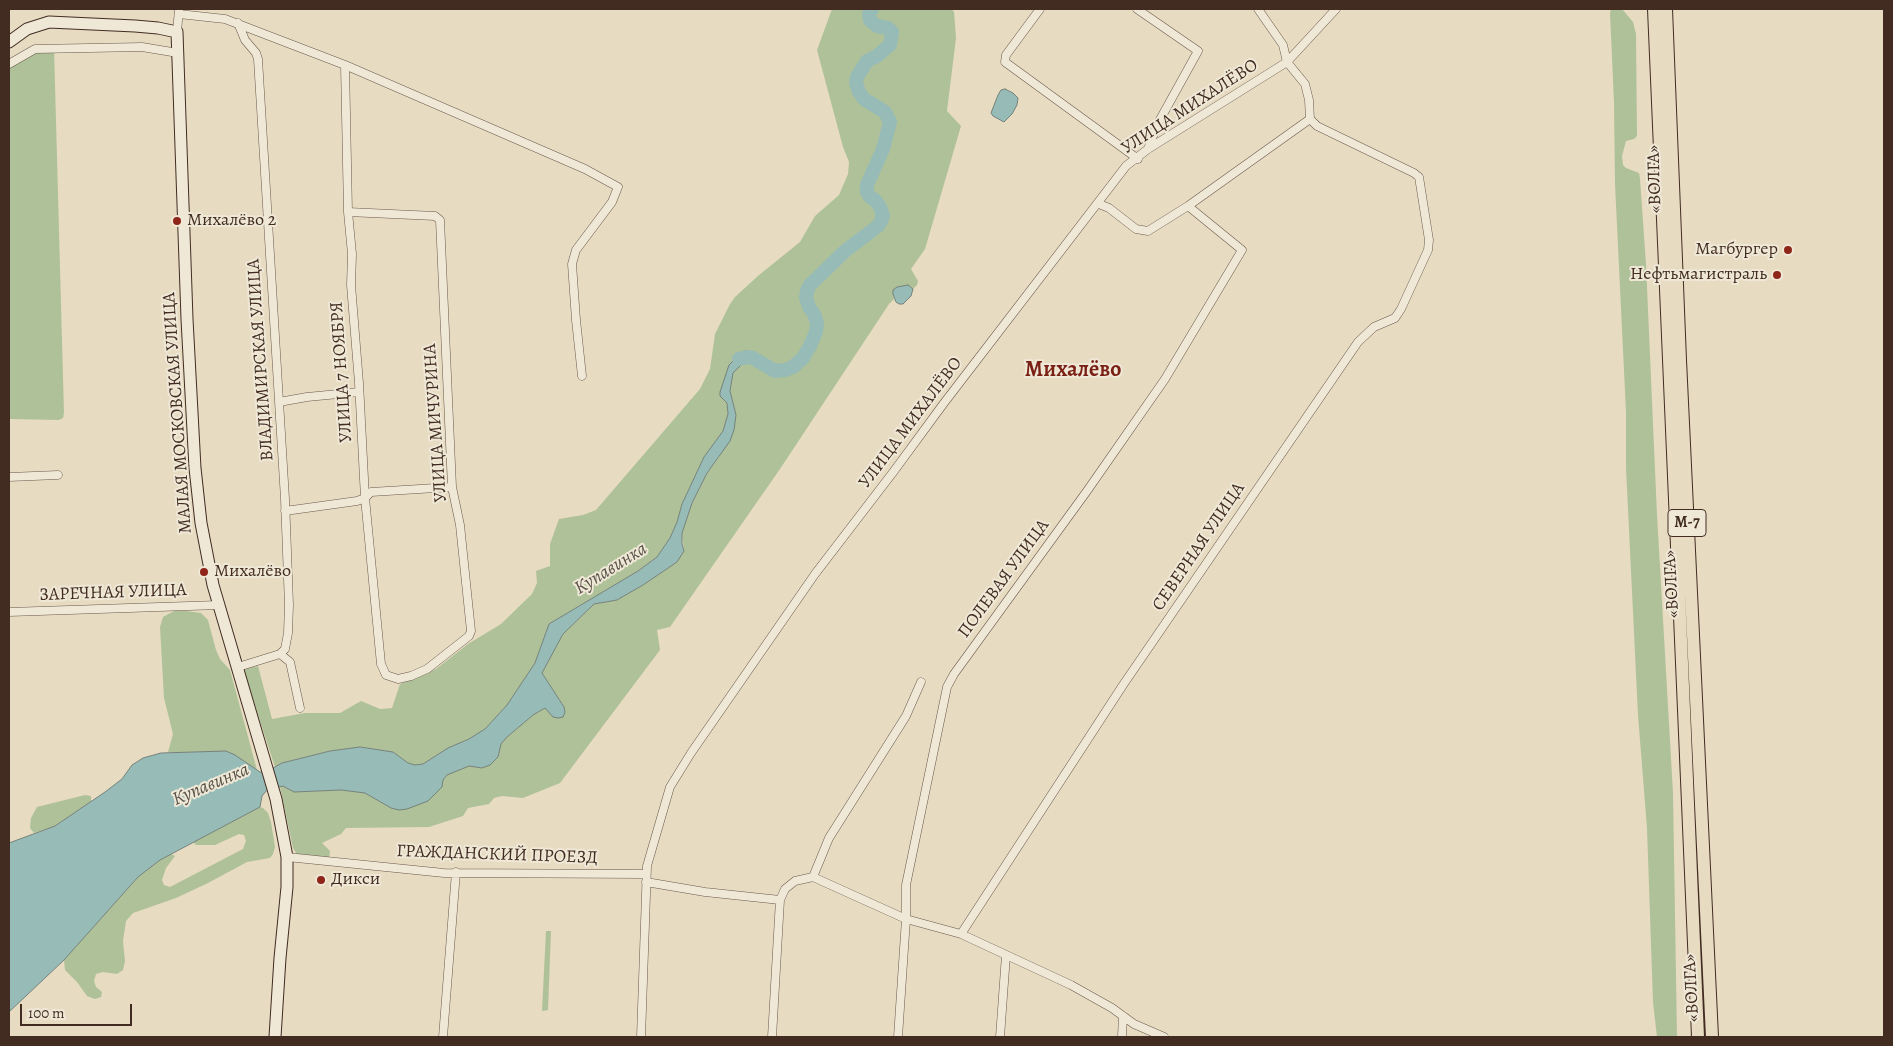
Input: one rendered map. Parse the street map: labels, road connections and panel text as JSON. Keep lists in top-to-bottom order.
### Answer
{
  "streets": {
    "highway": ["«ВОЛГА»", "М-7"],
    "main road": ["МАЛАЯ МОСКОВСКАЯ УЛИЦА"],
    "street": [
      "УЛИЦА МИХАЛЁВО",
      "ВЛАДИМИРСКАЯ УЛИЦА",
      "УЛИЦА 7 НОЯБРЯ",
      "УЛИЦА МИЧУРИНА",
      "СЕВЕРНАЯ УЛИЦА",
      "ПОЛЕВАЯ УЛИЦА",
      "ЗАРЕЧНАЯ УЛИЦА",
      "ГРАЖДАНСКИЙ ПРОЕЗД"
    ]
  },
  "crossings": [
    ["УЛИЦА МИХАЛЁВО", "ГРАЖДАНСКИЙ ПРОЕЗД"],
    ["УЛИЦА 7 НОЯБРЯ", "УЛИЦА МИЧУРИНА"],
    ["МАЛАЯ МОСКОВСКАЯ УЛИЦА", "ЗАРЕЧНАЯ УЛИЦА"],
    ["МАЛАЯ МОСКОВСКАЯ УЛИЦА", "ГРАЖДАНСКИЙ ПРОЕЗД"]
  ],
  "districts": ["Михалёво"],
  "water": ["Купавинка"],
  "places": [
    "Михалёво 2",
    "Магбургер",
    "Нефтьмагистраль",
    "Михалёво",
    "Дикси"
  ],
  "scale_bar": "100 m"
}
